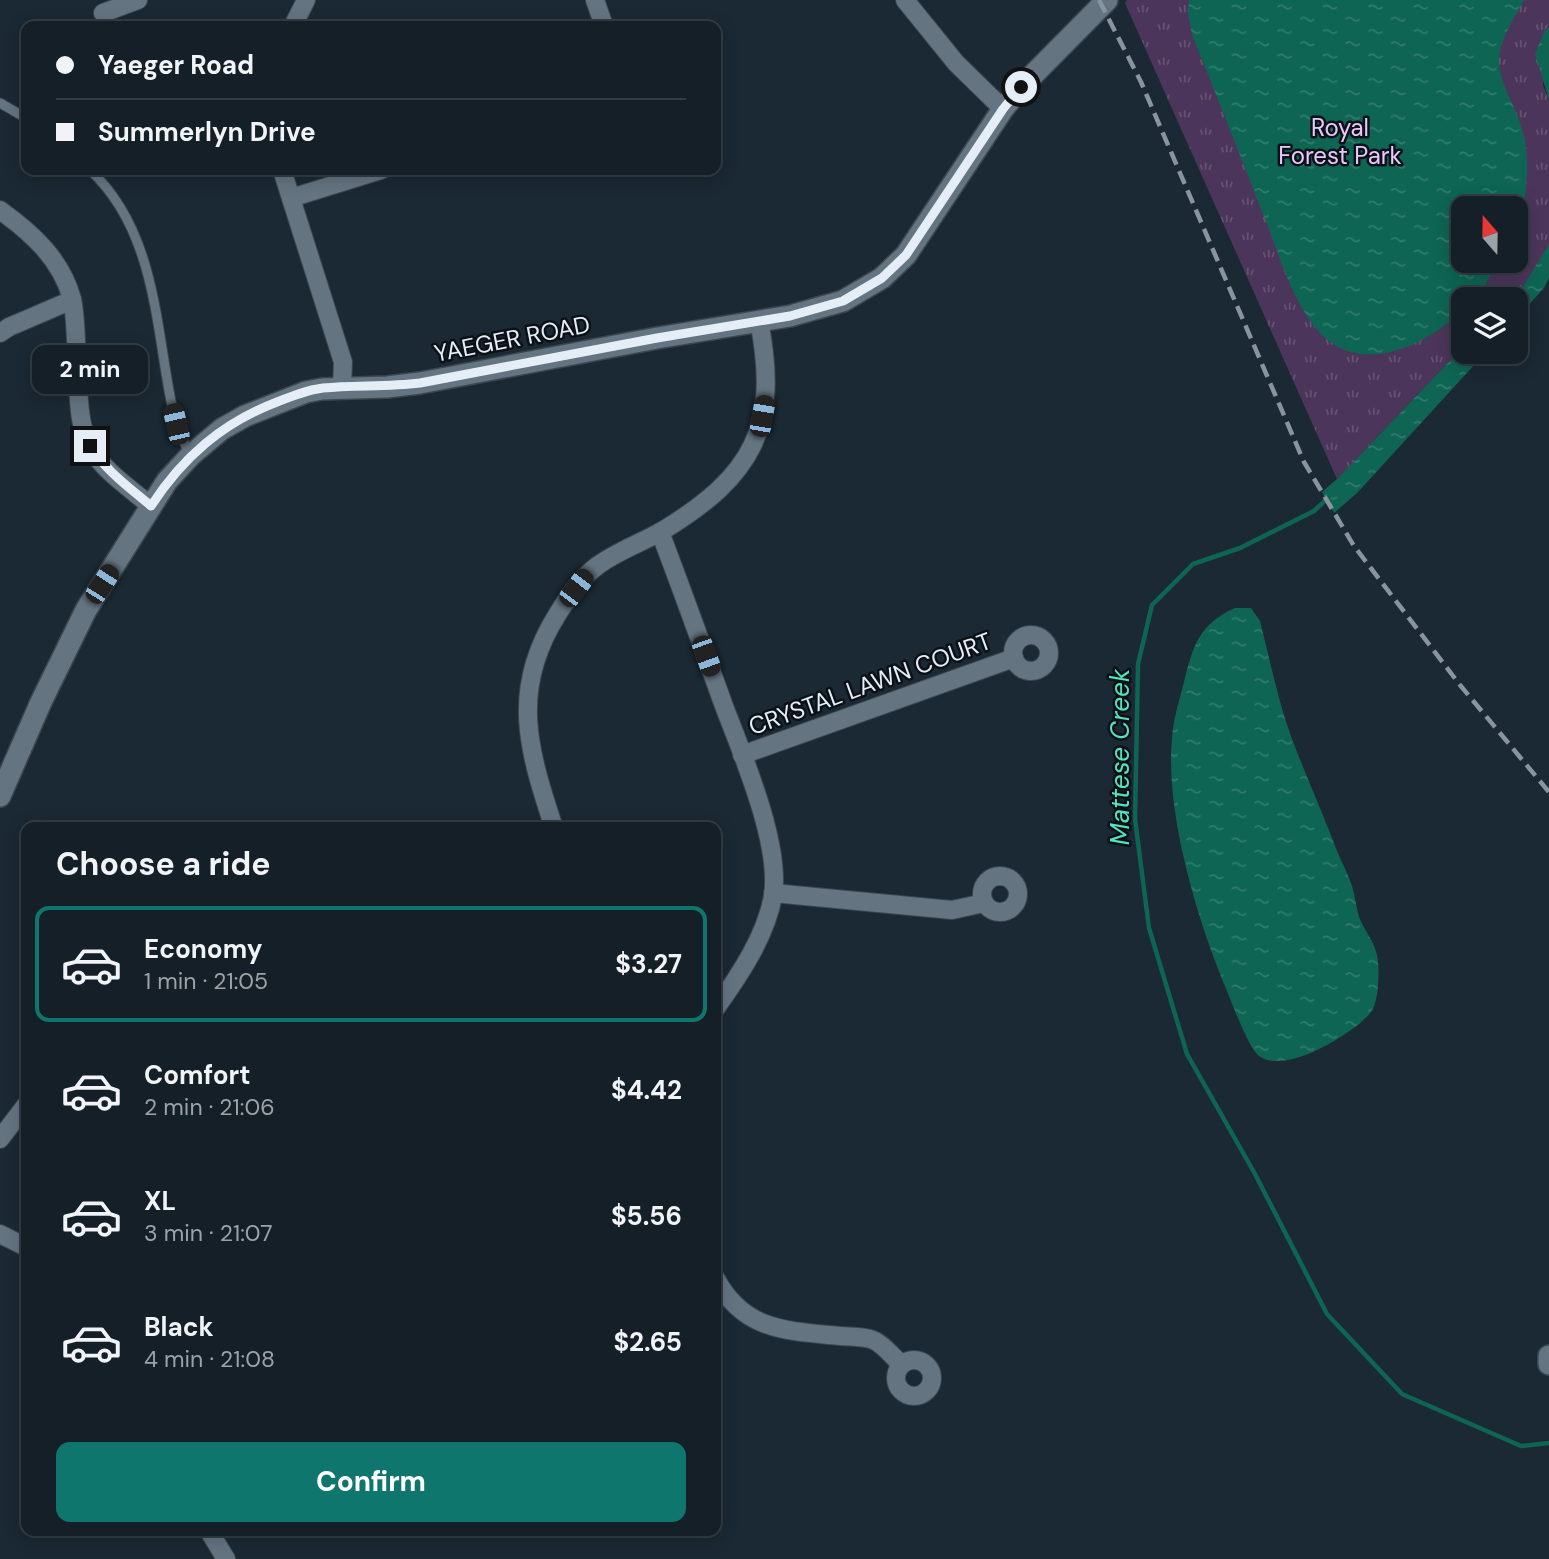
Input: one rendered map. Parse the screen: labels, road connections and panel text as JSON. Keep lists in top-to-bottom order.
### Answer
{
  "streets": {
    "street": ["YAEGER ROAD", "CRYSTAL LAWN COURT"]
  },
  "water": ["Mattese Creek"],
  "parks": ["Royal Forest Park"],
  "north": "top",
  "page": {
    "banner": ["Yaeger Road", "Summerlyn Drive"],
    "bubble": "2 min",
    "heading": "Choose a ride",
    "list": [
      {
        "name": "Economy",
        "note": "1 min · 21:05",
        "value": "$3.27"
      },
      {
        "name": "Comfort",
        "note": "2 min · 21:06",
        "value": "$4.42"
      },
      {
        "name": "XL",
        "note": "3 min · 21:07",
        "value": "$5.56"
      },
      {
        "name": "Black",
        "note": "4 min · 21:08",
        "value": "$2.65"
      }
    ],
    "buttons": "Confirm"
  }
}
